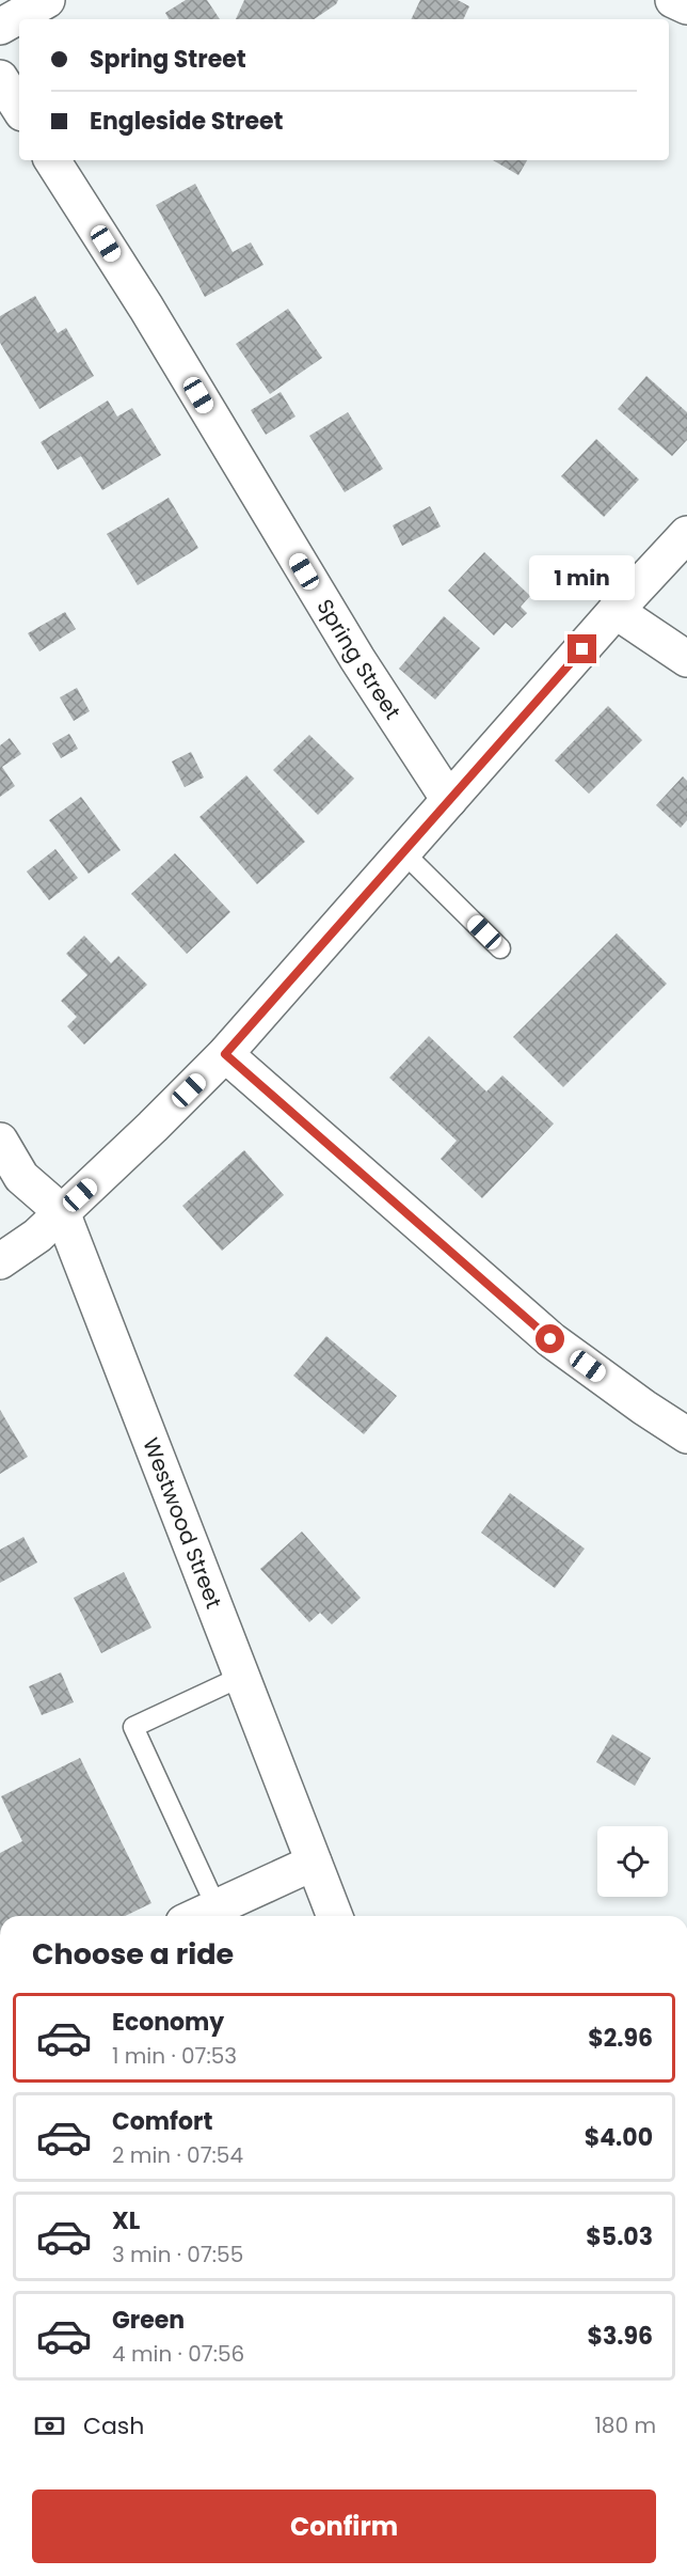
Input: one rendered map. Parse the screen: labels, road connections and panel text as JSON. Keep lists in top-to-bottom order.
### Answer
{
  "streets": {
    "street": ["Spring Street", "Westwood Street"]
  },
  "page": {
    "banner": ["Spring Street", "Engleside Street"],
    "bubble": "1 min",
    "heading": "Choose a ride",
    "list": [
      {
        "name": "Economy",
        "note": "1 min · 07:53",
        "value": "$2.96"
      },
      {
        "name": "Comfort",
        "note": "2 min · 07:54",
        "value": "$4.00"
      },
      {
        "name": "XL",
        "note": "3 min · 07:55",
        "value": "$5.03"
      },
      {
        "name": "Green",
        "note": "4 min · 07:56",
        "value": "$3.96"
      }
    ],
    "pay": ["Cash", "180 m"],
    "buttons": "Confirm"
  }
}
